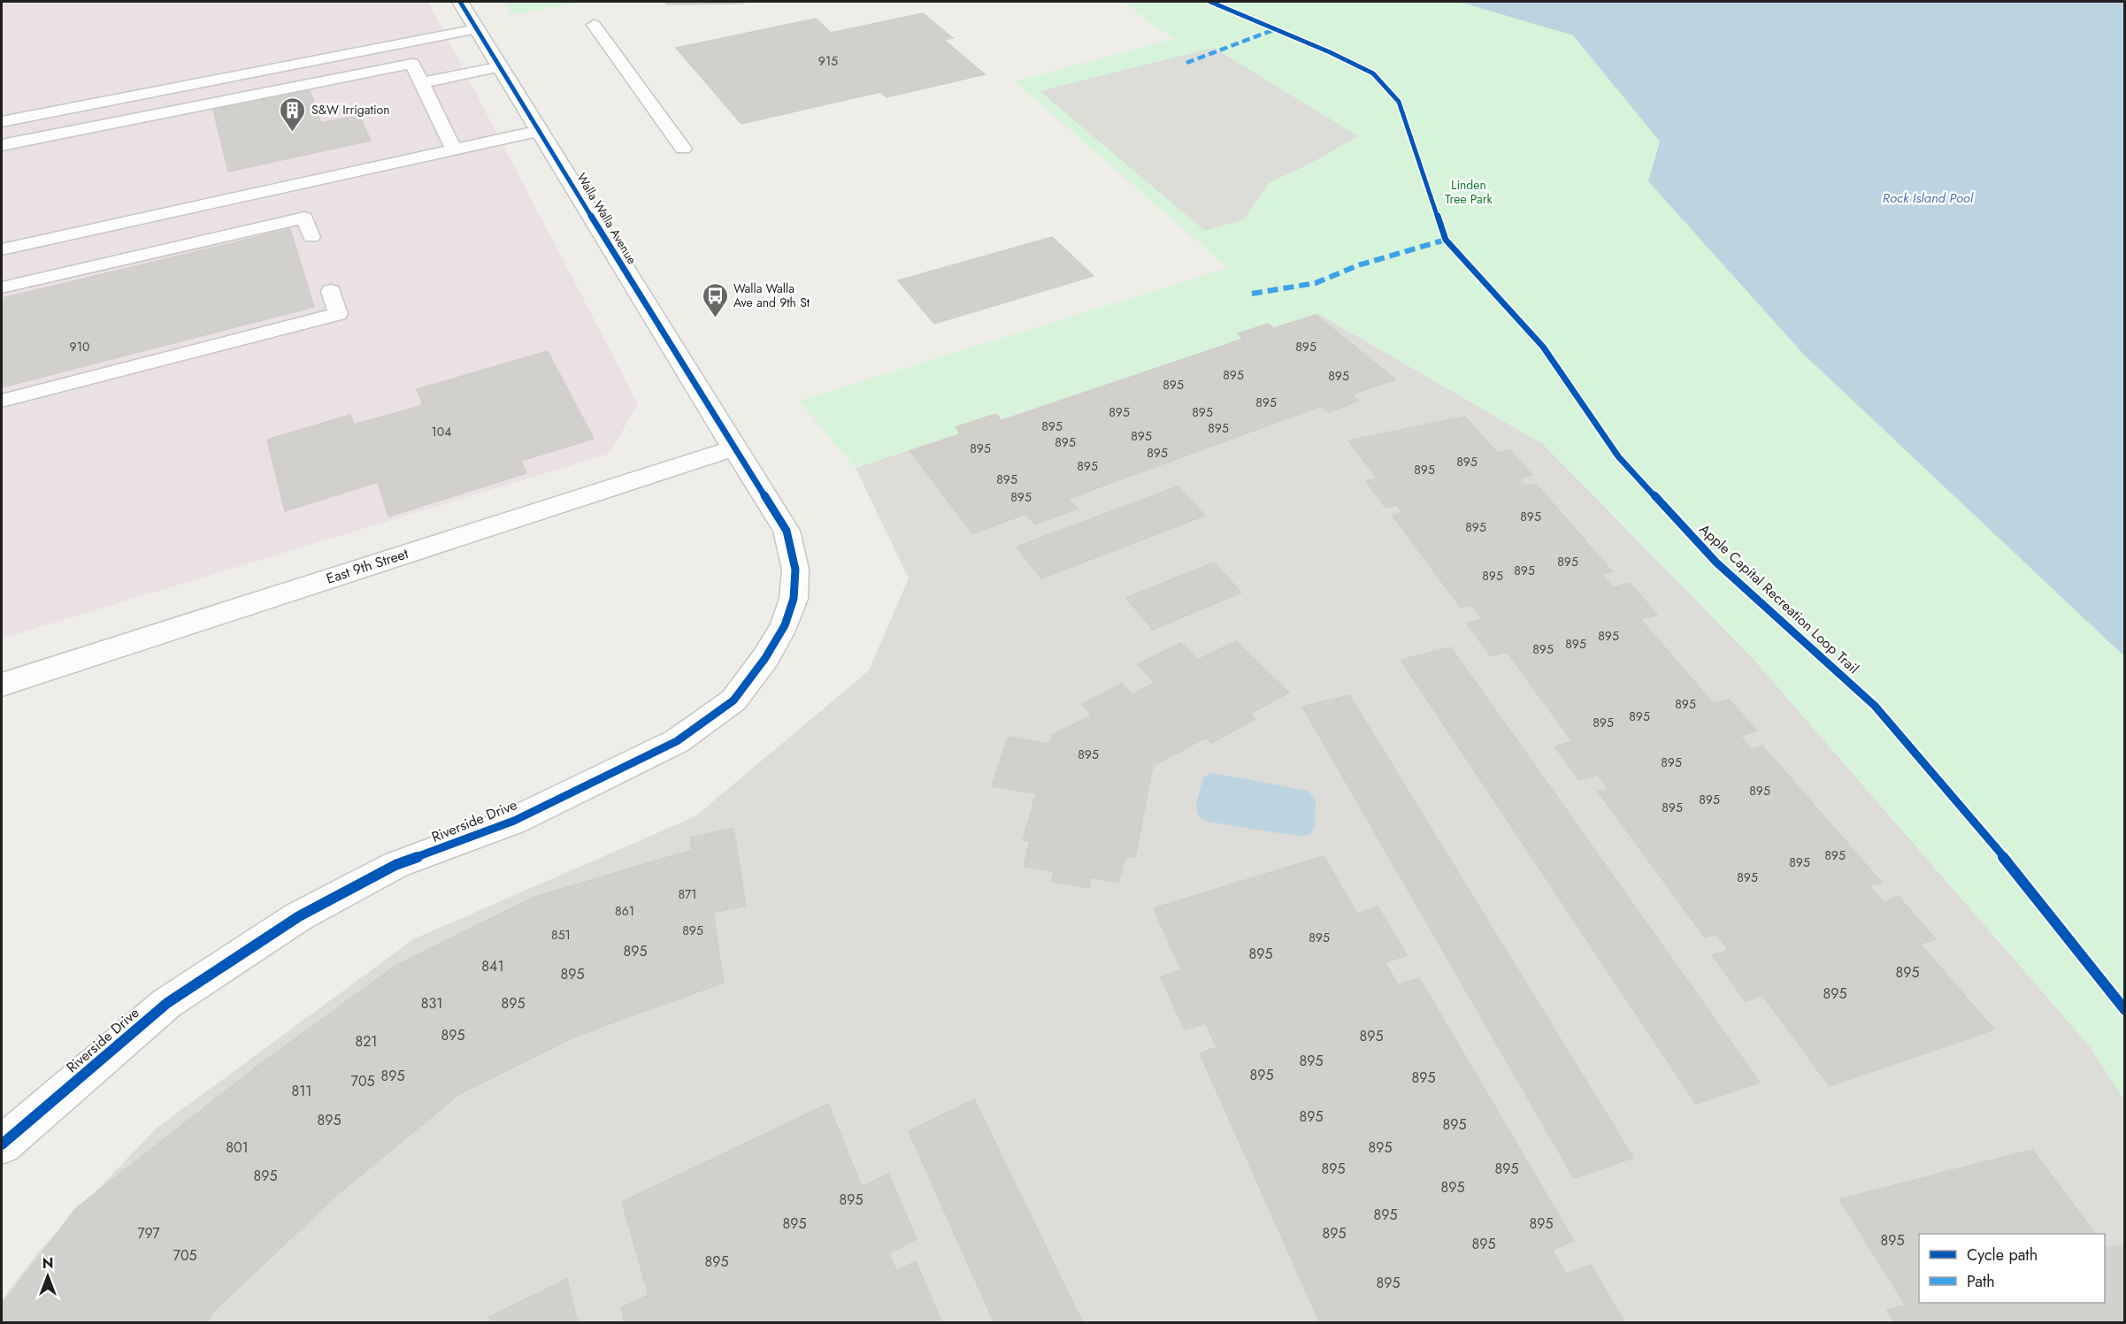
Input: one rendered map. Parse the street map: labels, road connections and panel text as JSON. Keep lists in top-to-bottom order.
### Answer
{
  "streets": {
    "street": ["Walla Walla Avenue", "East 9th Street", "Riverside Drive"],
    "cycle path": ["Apple Capital Recreation Loop Trail"]
  },
  "crossings": [
    ["Walla Walla Avenue", "East 9th Street"],
    ["Walla Walla Avenue", "Riverside Drive"],
    ["East 9th Street", "Riverside Drive"]
  ],
  "water": ["Rock Island Pool"],
  "parks": ["Linden Tree Park"],
  "places": {
    "building": ["S&W Irrigation"],
    "bus stop": ["Walla Walla Ave and 9th St"]
  },
  "house_numbers": [
    "915",
    "910",
    "895",
    "895",
    "895",
    "895",
    "895",
    "895",
    "895",
    "895",
    "895",
    "104",
    "895",
    "895",
    "895",
    "895",
    "895",
    "895",
    "895",
    "895",
    "895",
    "895",
    "895",
    "895",
    "895",
    "895",
    "895",
    "895",
    "895",
    "895",
    "895",
    "895",
    "895",
    "895",
    "895",
    "895",
    "895",
    "895",
    "895",
    "895",
    "871",
    "861",
    "895",
    "851",
    "895",
    "895",
    "895",
    "841",
    "895",
    "895",
    "895",
    "831",
    "895",
    "895",
    "895",
    "821",
    "895",
    "895",
    "895",
    "895",
    "705",
    "811",
    "895",
    "895",
    "895",
    "801",
    "895",
    "895",
    "895",
    "895",
    "895",
    "895",
    "895",
    "895",
    "895",
    "797",
    "895",
    "895",
    "895",
    "705",
    "895",
    "895"
  ],
  "legend": ["Cycle path", "Path"],
  "north": "top"
}
